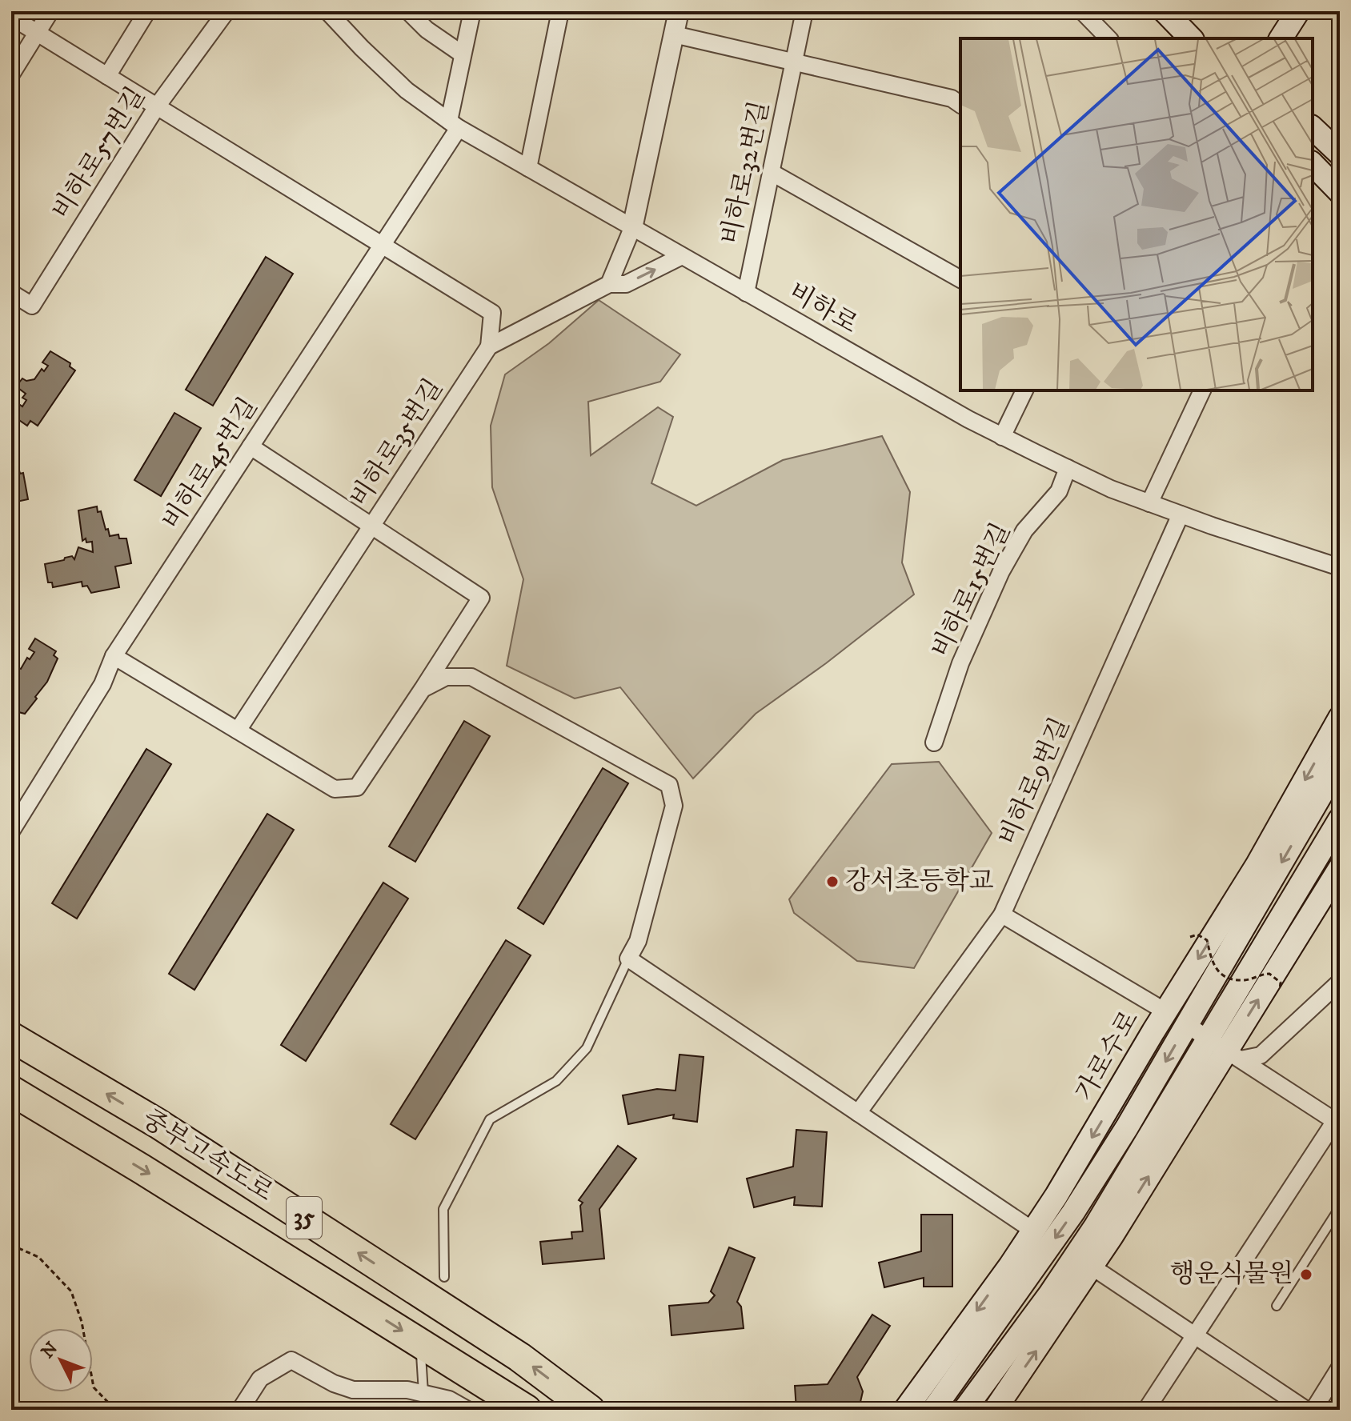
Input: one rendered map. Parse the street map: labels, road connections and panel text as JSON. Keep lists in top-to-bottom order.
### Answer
{
  "streets": {
    "highway": ["중부고속도로", "35"],
    "main road": ["가로수로"],
    "street": [
      "비하로57번길",
      "비하로32번길",
      "비하로",
      "비하로35번길",
      "비하로45번길",
      "비하로15번길",
      "비하로9번길"
    ]
  },
  "crossings": [
    ["비하로32번길", "비하로"],
    ["비하로", "비하로35번길"],
    ["비하로", "비하로45번길"],
    ["비하로", "비하로15번길"],
    ["비하로", "비하로9번길"]
  ],
  "places": ["강서초등학교", "행운식물원"],
  "north": "top left"
}
